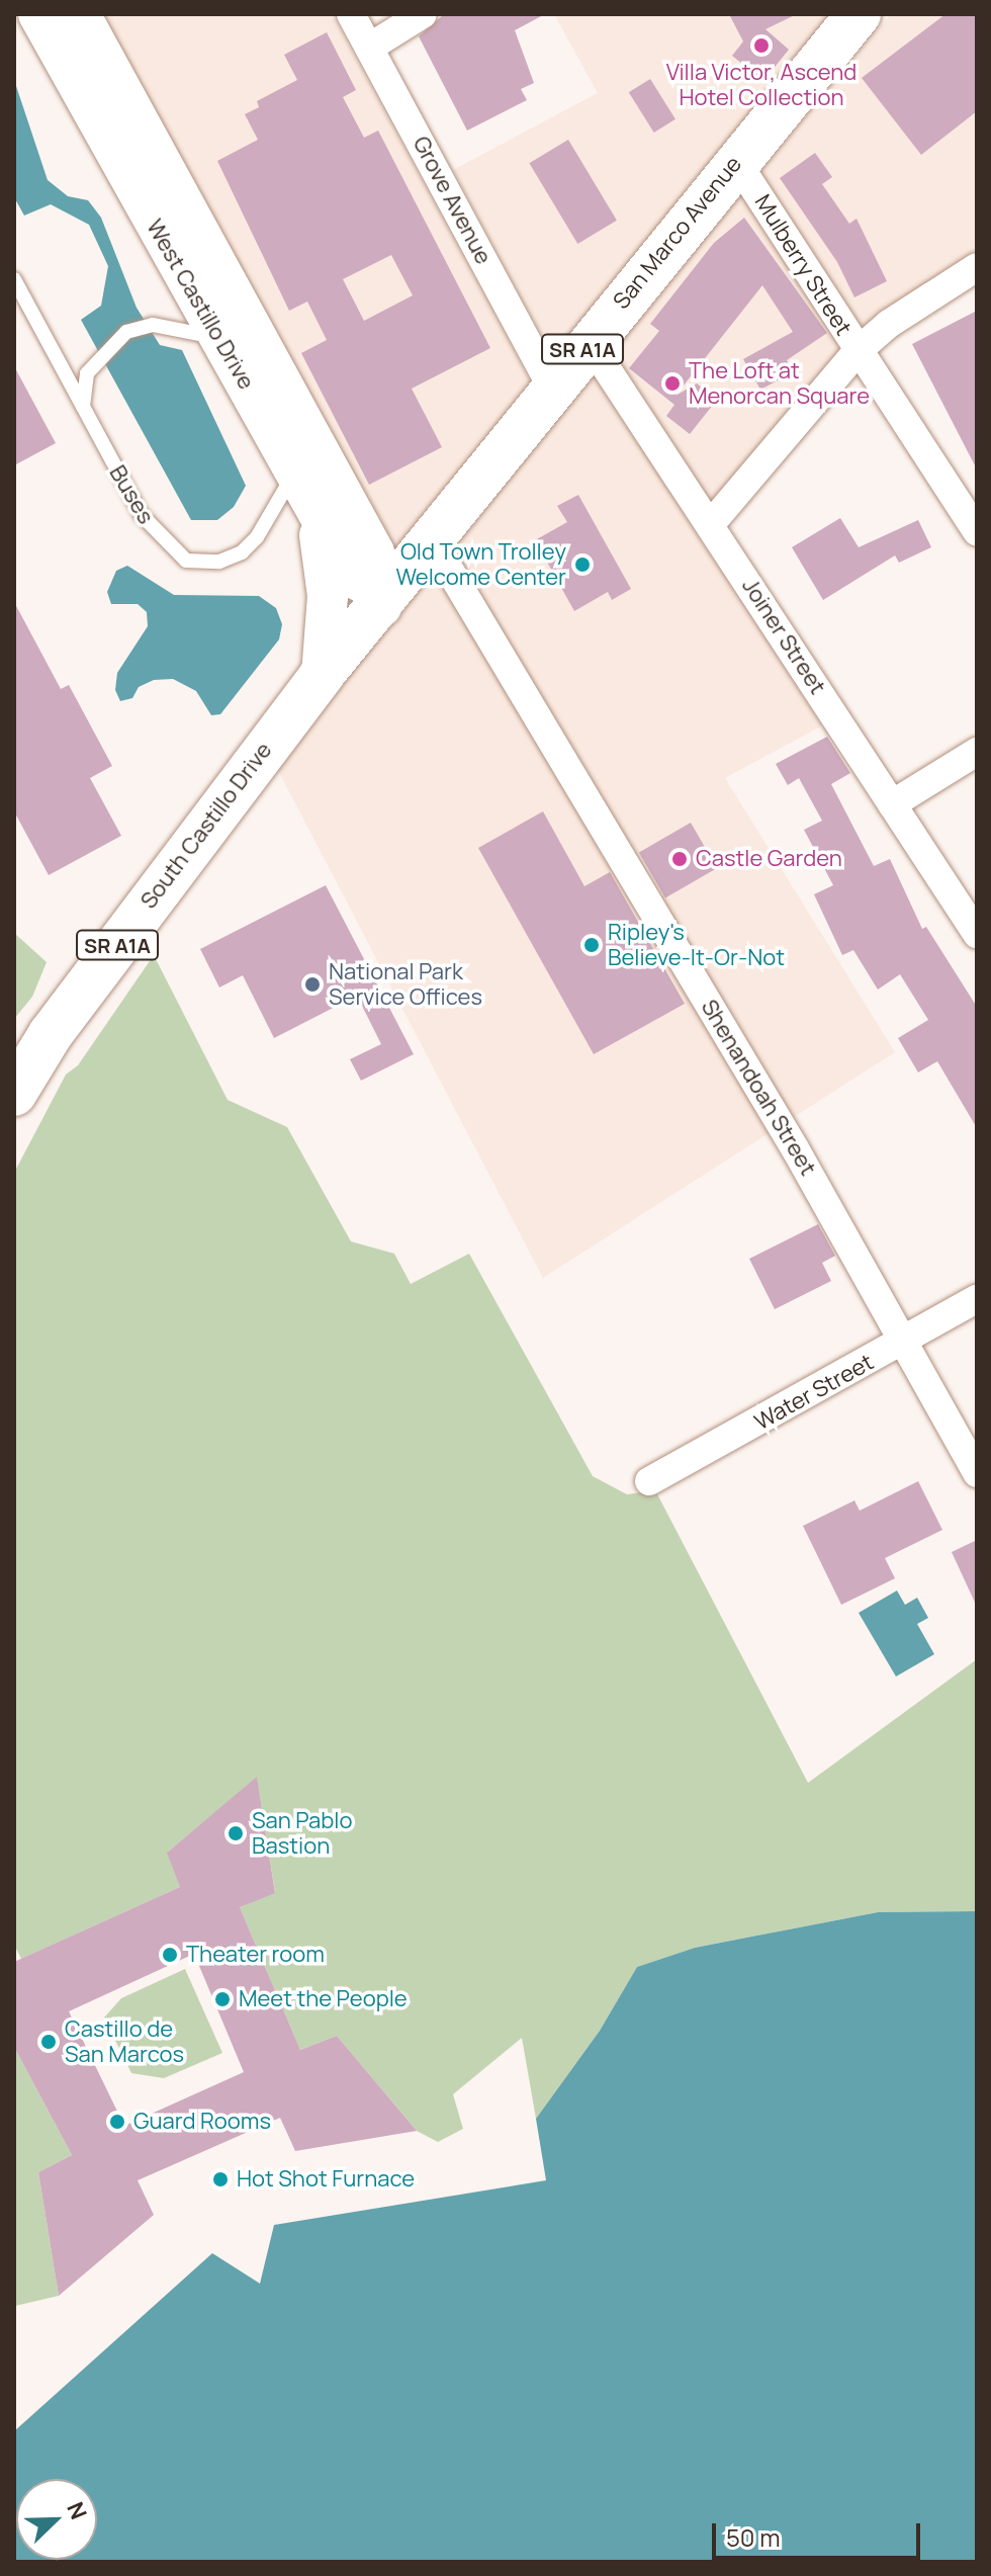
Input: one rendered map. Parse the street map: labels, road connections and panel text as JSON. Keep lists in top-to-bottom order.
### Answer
{
  "streets": {
    "main road": [
      "San Marco Avenue",
      "West Castillo Drive",
      "SR A1A",
      "South Castillo Drive"
    ],
    "street": [
      "Grove Avenue",
      "Mulberry Street",
      "Joiner Street",
      "Shenandoah Street",
      "Water Street"
    ],
    "lane": ["Buses"]
  },
  "crossings": [
    ["Grove Avenue", "San Marco Avenue"],
    ["San Marco Avenue", "Mulberry Street"],
    ["San Marco Avenue", "West Castillo Drive"],
    ["San Marco Avenue", "Joiner Street"],
    ["San Marco Avenue", "South Castillo Drive"],
    ["San Marco Avenue", "Shenandoah Street"],
    ["West Castillo Drive", "Buses"],
    ["West Castillo Drive", "South Castillo Drive"],
    ["Shenandoah Street", "Water Street"]
  ],
  "places": [
    "Villa Victor, Ascend Hotel Collection",
    "The Loft at Menorcan Square",
    "Old Town Trolley Welcome Center",
    "Castle Garden",
    "Ripley's Believe-It-Or-Not",
    "National Park Service Offices",
    "San Pablo Bastion",
    "Theater room",
    "Meet the People",
    "Castillo de San Marcos",
    "Guard Rooms",
    "Hot Shot Furnace"
  ],
  "scale_bar": "50 m",
  "north": "top right"
}
